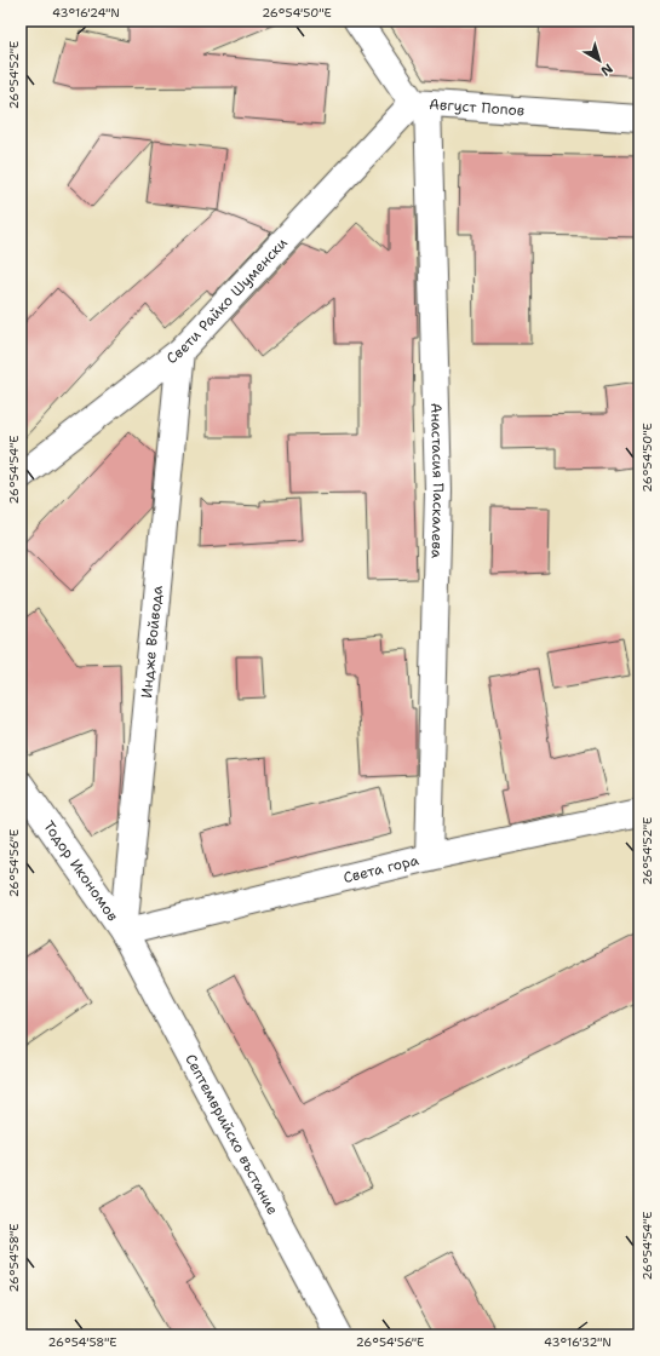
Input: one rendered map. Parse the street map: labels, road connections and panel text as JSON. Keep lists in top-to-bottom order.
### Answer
{
  "streets": {
    "street": [
      "Август Попов",
      "Свети Райко Шуменски",
      "Анастасия Паскалева",
      "Индже Войвода",
      "Света гора",
      "Тодор Икономов",
      "Септемврийско въстание"
    ]
  },
  "crossings": [
    ["Август Попов", "Свети Райко Шуменски"],
    ["Август Попов", "Анастасия Паскалева"],
    ["Свети Райко Шуменски", "Анастасия Паскалева"],
    ["Свети Райко Шуменски", "Индже Войвода"],
    ["Анастасия Паскалева", "Света гора"],
    ["Индже Войвода", "Света гора"],
    ["Индже Войвода", "Тодор Икономов"],
    ["Индже Войвода", "Септемврийско въстание"],
    ["Света гора", "Тодор Икономов"],
    ["Света гора", "Септемврийско въстание"],
    ["Тодор Икономов", "Септемврийско въстание"]
  ],
  "north": "bottom right",
  "coordinates": [
    "43°16'24\"N",
    "26°54'50\"E",
    "26°54'52\"E",
    "26°54'54\"E",
    "26°54'56\"E",
    "26°54'58\"E",
    "43°16'32\"N"
  ]
}
